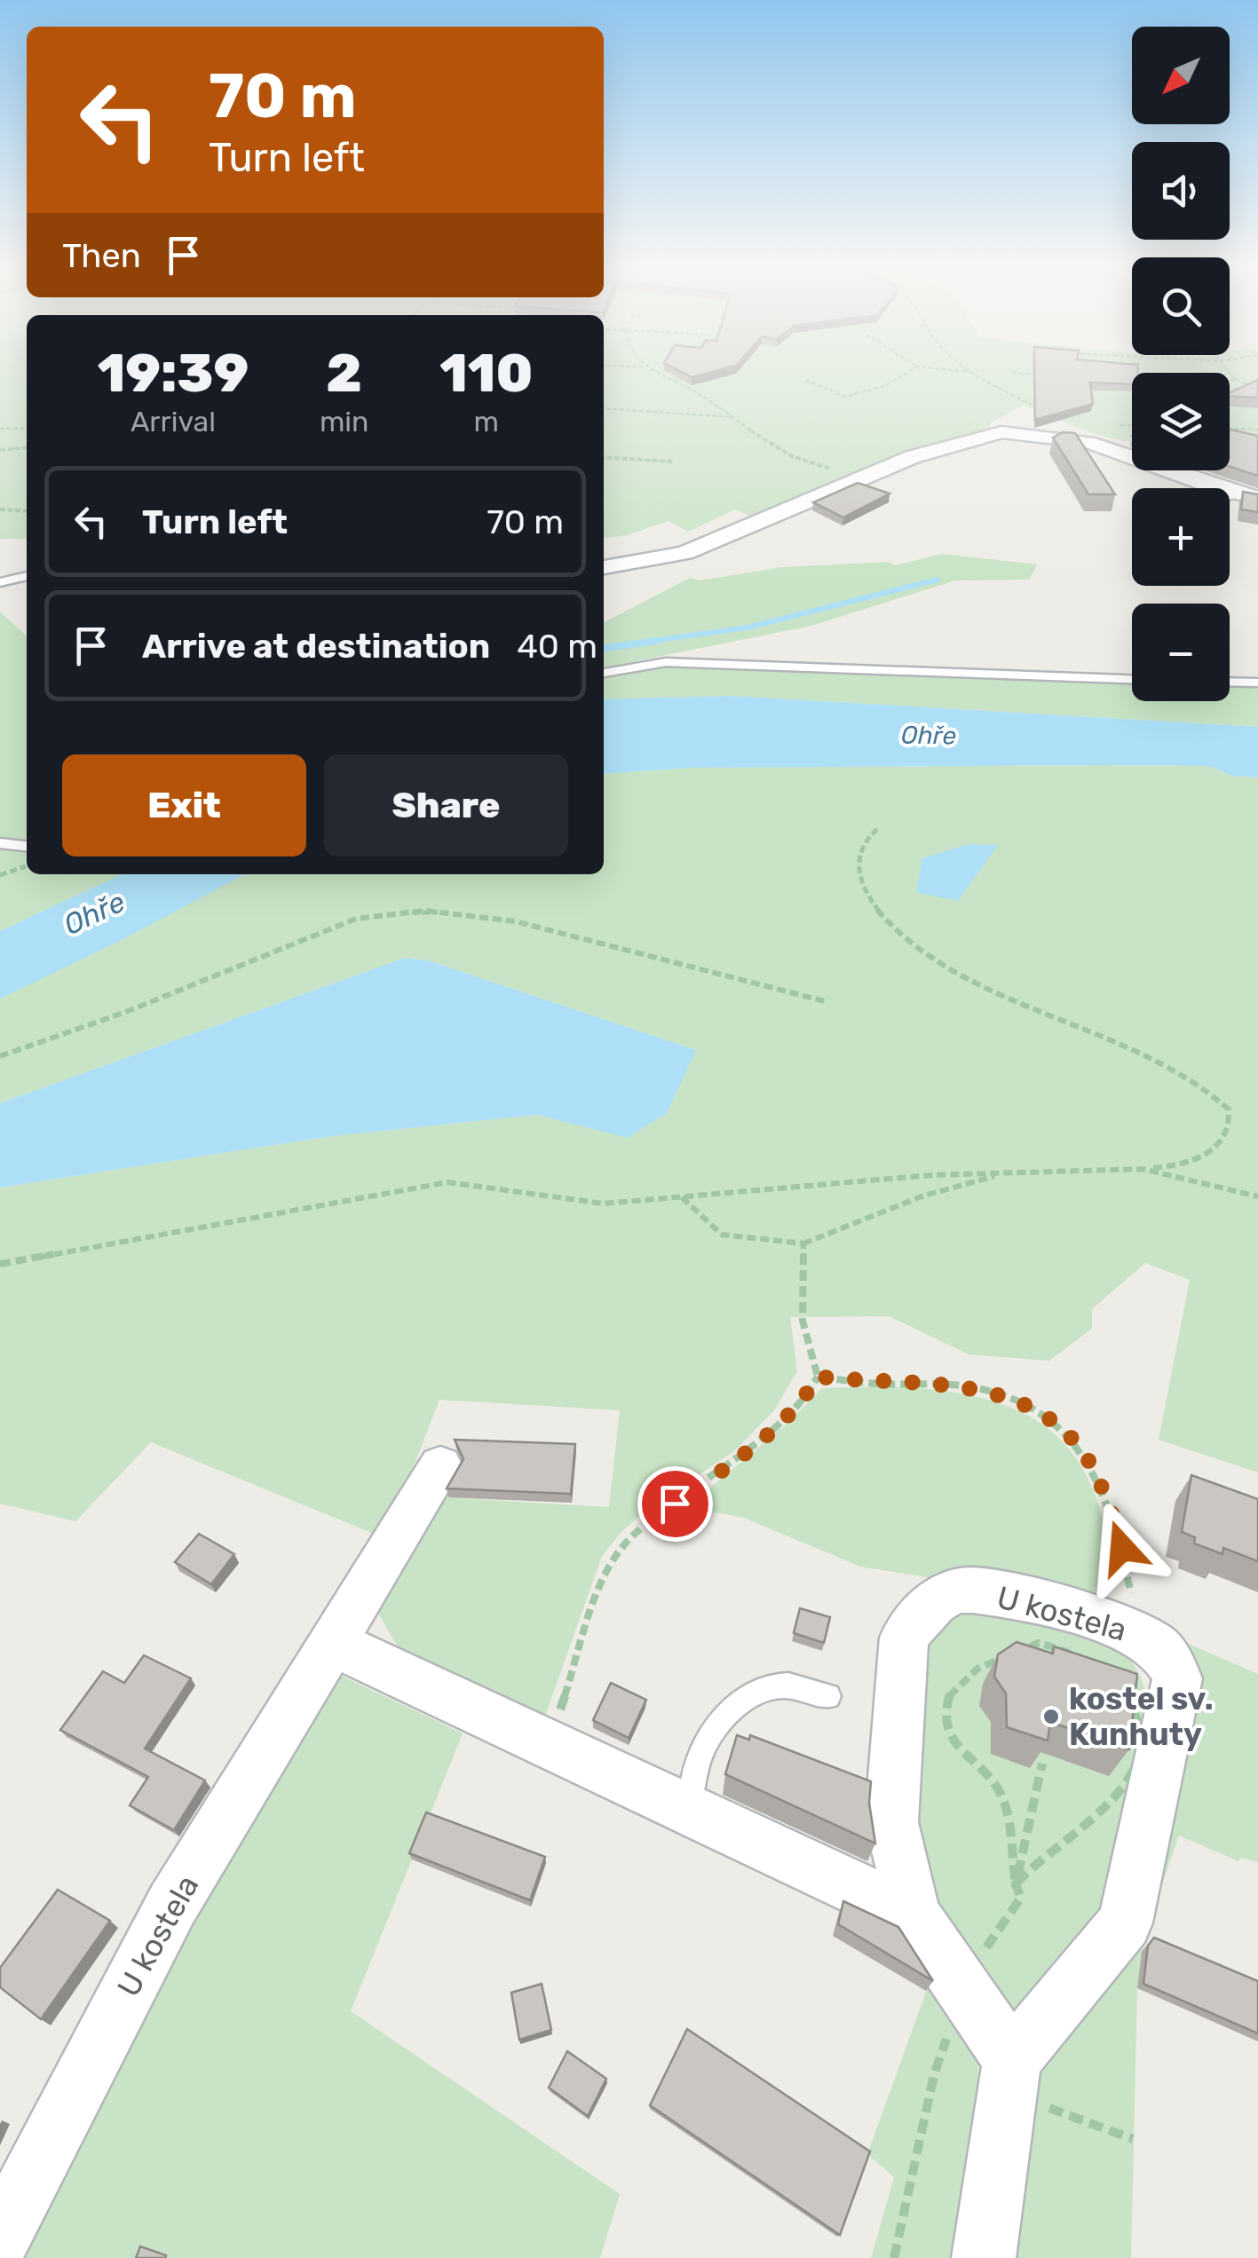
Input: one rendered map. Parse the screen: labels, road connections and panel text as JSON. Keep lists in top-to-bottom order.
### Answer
{
  "streets": {
    "street": ["U kostela"]
  },
  "water": ["Ohře"],
  "places": ["kostel sv. Kunhuty"],
  "north": "bottom left",
  "page": {
    "map_buttons": ["+", "−"],
    "turn": ["70 m", "Turn left"],
    "then": "Then",
    "eta": [
      "19:39",
      "Arrival",
      "2",
      "min",
      "110",
      "m"
    ],
    "list": [
      {
        "name": "Turn left",
        "value": "70 m"
      },
      {
        "name": "Arrive at destination",
        "value": "40 m"
      }
    ],
    "buttons": ["Exit", "Share"]
  }
}
